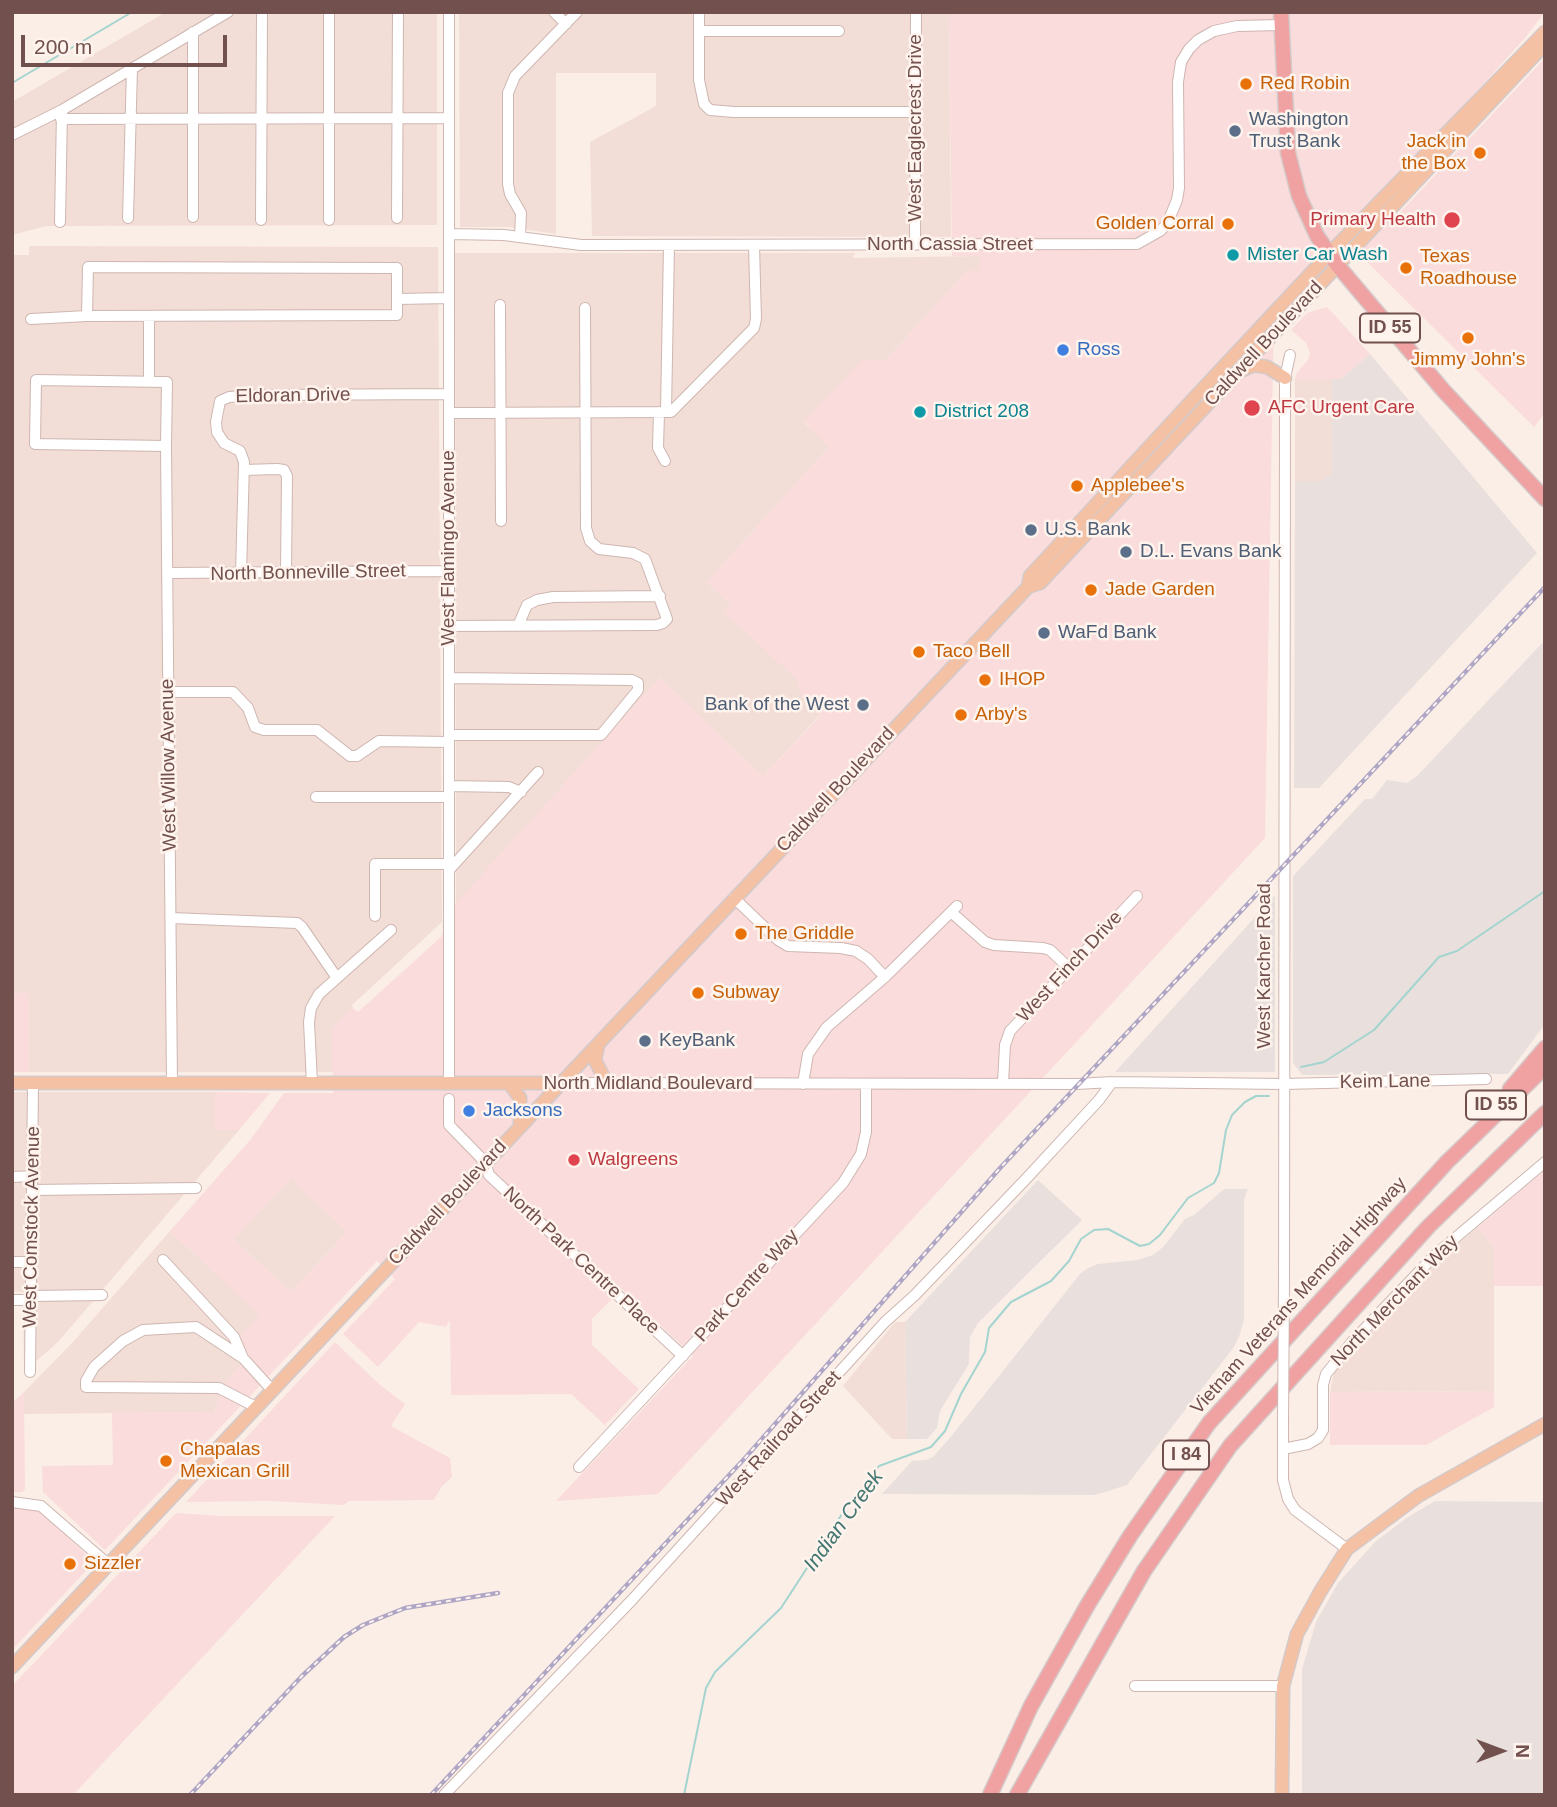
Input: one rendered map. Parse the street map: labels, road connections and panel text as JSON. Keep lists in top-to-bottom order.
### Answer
{
  "streets": {
    "highway": ["ID 55", "Vietnam Veterans Memorial Highway", "I 84"],
    "main road": ["Caldwell Boulevard", "North Midland Boulevard"],
    "street": [
      "West Eaglecrest Drive",
      "North Cassia Street",
      "Eldoran Drive",
      "West Flamingo Avenue",
      "North Bonneville Street",
      "West Willow Avenue",
      "West Karcher Road",
      "West Finch Drive",
      "Keim Lane",
      "West Comstock Avenue",
      "North Park Centre Place",
      "Park Centre Way",
      "North Merchant Way",
      "West Railroad Street"
    ]
  },
  "crossings": [
    ["West Eaglecrest Drive", "North Cassia Street"],
    ["North Cassia Street", "ID 55"],
    ["North Cassia Street", "West Flamingo Avenue"],
    ["ID 55", "Caldwell Boulevard"],
    ["ID 55", "Vietnam Veterans Memorial Highway"],
    ["Caldwell Boulevard", "North Midland Boulevard"],
    ["Caldwell Boulevard", "North Park Centre Place"],
    ["Eldoran Drive", "West Flamingo Avenue"],
    ["West Flamingo Avenue", "North Bonneville Street"],
    ["West Flamingo Avenue", "North Midland Boulevard"],
    ["North Bonneville Street", "West Willow Avenue"],
    ["West Willow Avenue", "North Midland Boulevard"],
    ["West Karcher Road", "Keim Lane"],
    ["West Karcher Road", "North Midland Boulevard"],
    ["West Karcher Road", "North Merchant Way"],
    ["West Finch Drive", "North Midland Boulevard"],
    ["Keim Lane", "North Midland Boulevard"],
    ["North Midland Boulevard", "West Comstock Avenue"],
    ["North Midland Boulevard", "Park Centre Way"],
    ["North Midland Boulevard", "West Railroad Street"],
    ["North Park Centre Place", "Park Centre Way"]
  ],
  "water": ["Indian Creek"],
  "places": [
    "Red Robin",
    "Washington Trust Bank",
    "Jack in the Box",
    "Primary Health",
    "Golden Corral",
    "Mister Car Wash",
    "Texas Roadhouse",
    "Jimmy John's",
    "Ross",
    "AFC Urgent Care",
    "District 208",
    "Applebee's",
    "U.S. Bank",
    "D.L. Evans Bank",
    "Jade Garden",
    "WaFd Bank",
    "Taco Bell",
    "IHOP",
    "Bank of the West",
    "Arby's",
    "The Griddle",
    "Subway",
    "KeyBank",
    "Jacksons",
    "Walgreens",
    "Chapalas Mexican Grill",
    "Sizzler"
  ],
  "scale_bar": "200 m",
  "north": "right"
}
